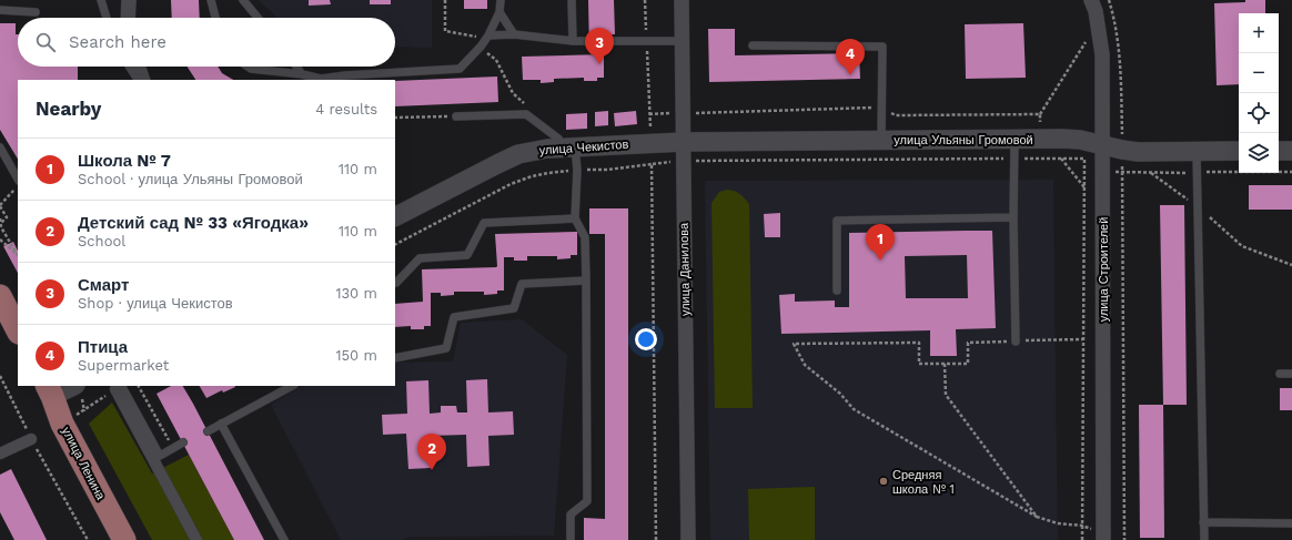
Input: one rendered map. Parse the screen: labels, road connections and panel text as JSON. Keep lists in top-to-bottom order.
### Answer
{
  "streets": {
    "main road": ["улица Ленина"],
    "street": [
      "улица Ульяны Громовой",
      "улица Чекистов",
      "улица Данилова",
      "улица Строителей"
    ]
  },
  "crossings": [
    ["улица Ульяны Громовой", "улица Чекистов"],
    ["улица Ульяны Громовой", "улица Данилова"],
    ["улица Ульяны Громовой", "улица Строителей"],
    ["улица Чекистов", "улица Данилова"]
  ],
  "places": ["Средняя школа № 1"],
  "page": {
    "map_buttons": ["+", "−"],
    "search": "Search here",
    "pins": [
      "3",
      "4",
      "1",
      "2"
    ],
    "heading": ["Nearby", "4 results"],
    "list": [
      {
        "mark": "1",
        "name": "Школа № 7",
        "note": "School · улица Ульяны Громовой",
        "value": "110 m"
      },
      {
        "mark": "2",
        "name": "Детский сад № 33 «Ягодка»",
        "note": "School",
        "value": "110 m"
      },
      {
        "mark": "3",
        "name": "Смарт",
        "note": "Shop · улица Чекистов",
        "value": "130 m"
      },
      {
        "mark": "4",
        "name": "Птица",
        "note": "Supermarket",
        "value": "150 m"
      }
    ]
  }
}
